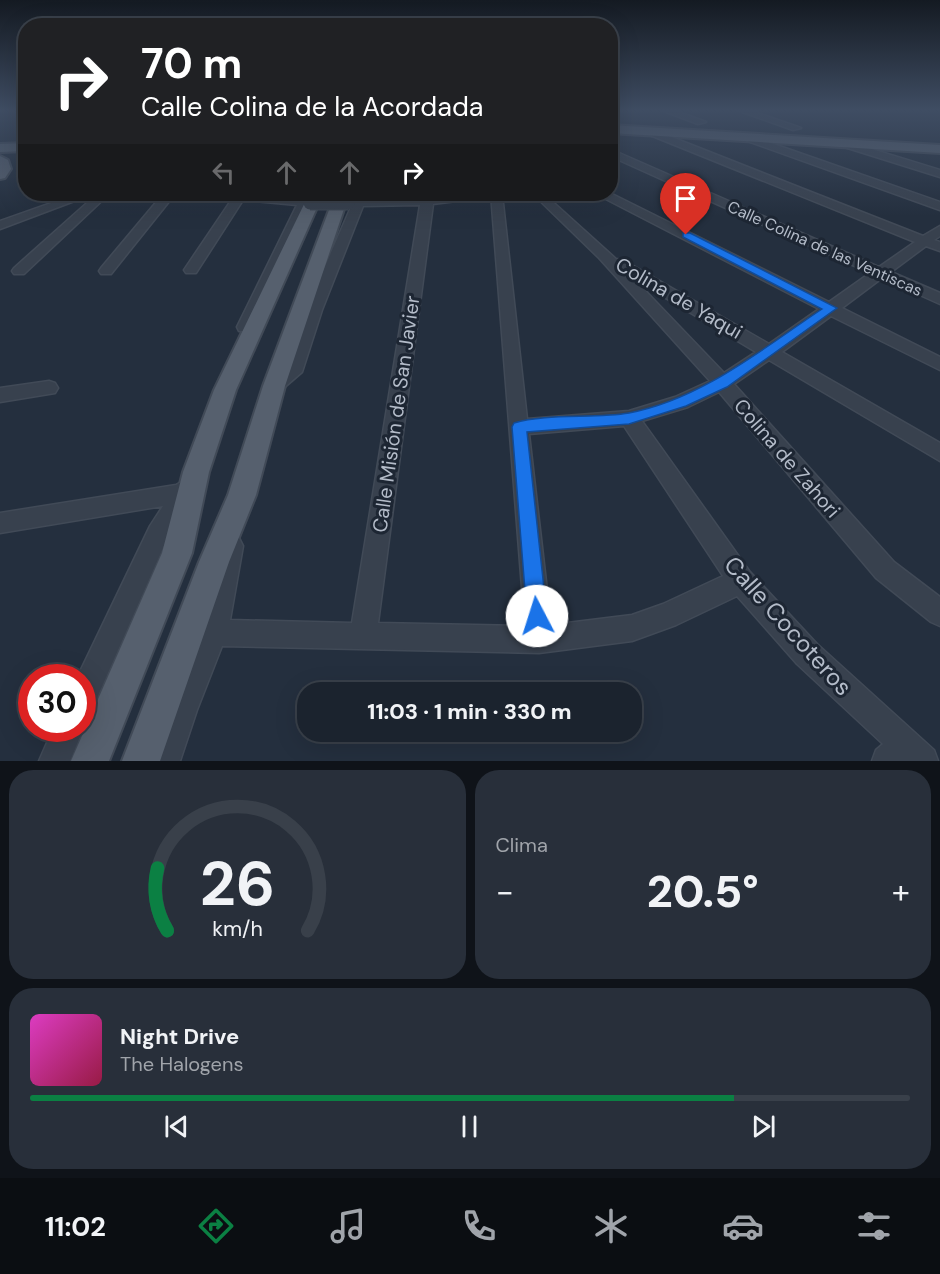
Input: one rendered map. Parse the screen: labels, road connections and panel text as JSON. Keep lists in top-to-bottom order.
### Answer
{
  "streets": {
    "street": [
      "Calle Colina de las Ventiscas",
      "Colina de Yaqui",
      "Calle Misión de San Javier",
      "Colina de Zahori",
      "Calle Cocoteros"
    ]
  },
  "crossings": [
    ["Colina de Yaqui", "Colina de Zahori"]
  ],
  "page": {
    "turn": ["70 m", "Calle Colina de la Acordada"],
    "limit": "30",
    "trip": "11:03 · 1 min · 330 m",
    "tile": "Clima",
    "heat": ["−", "20.5°", "+"],
    "song": ["Night Drive", "The Halogens"],
    "tabs": "11:02",
    "gauge": ["26", "km/h"]
  }
}
